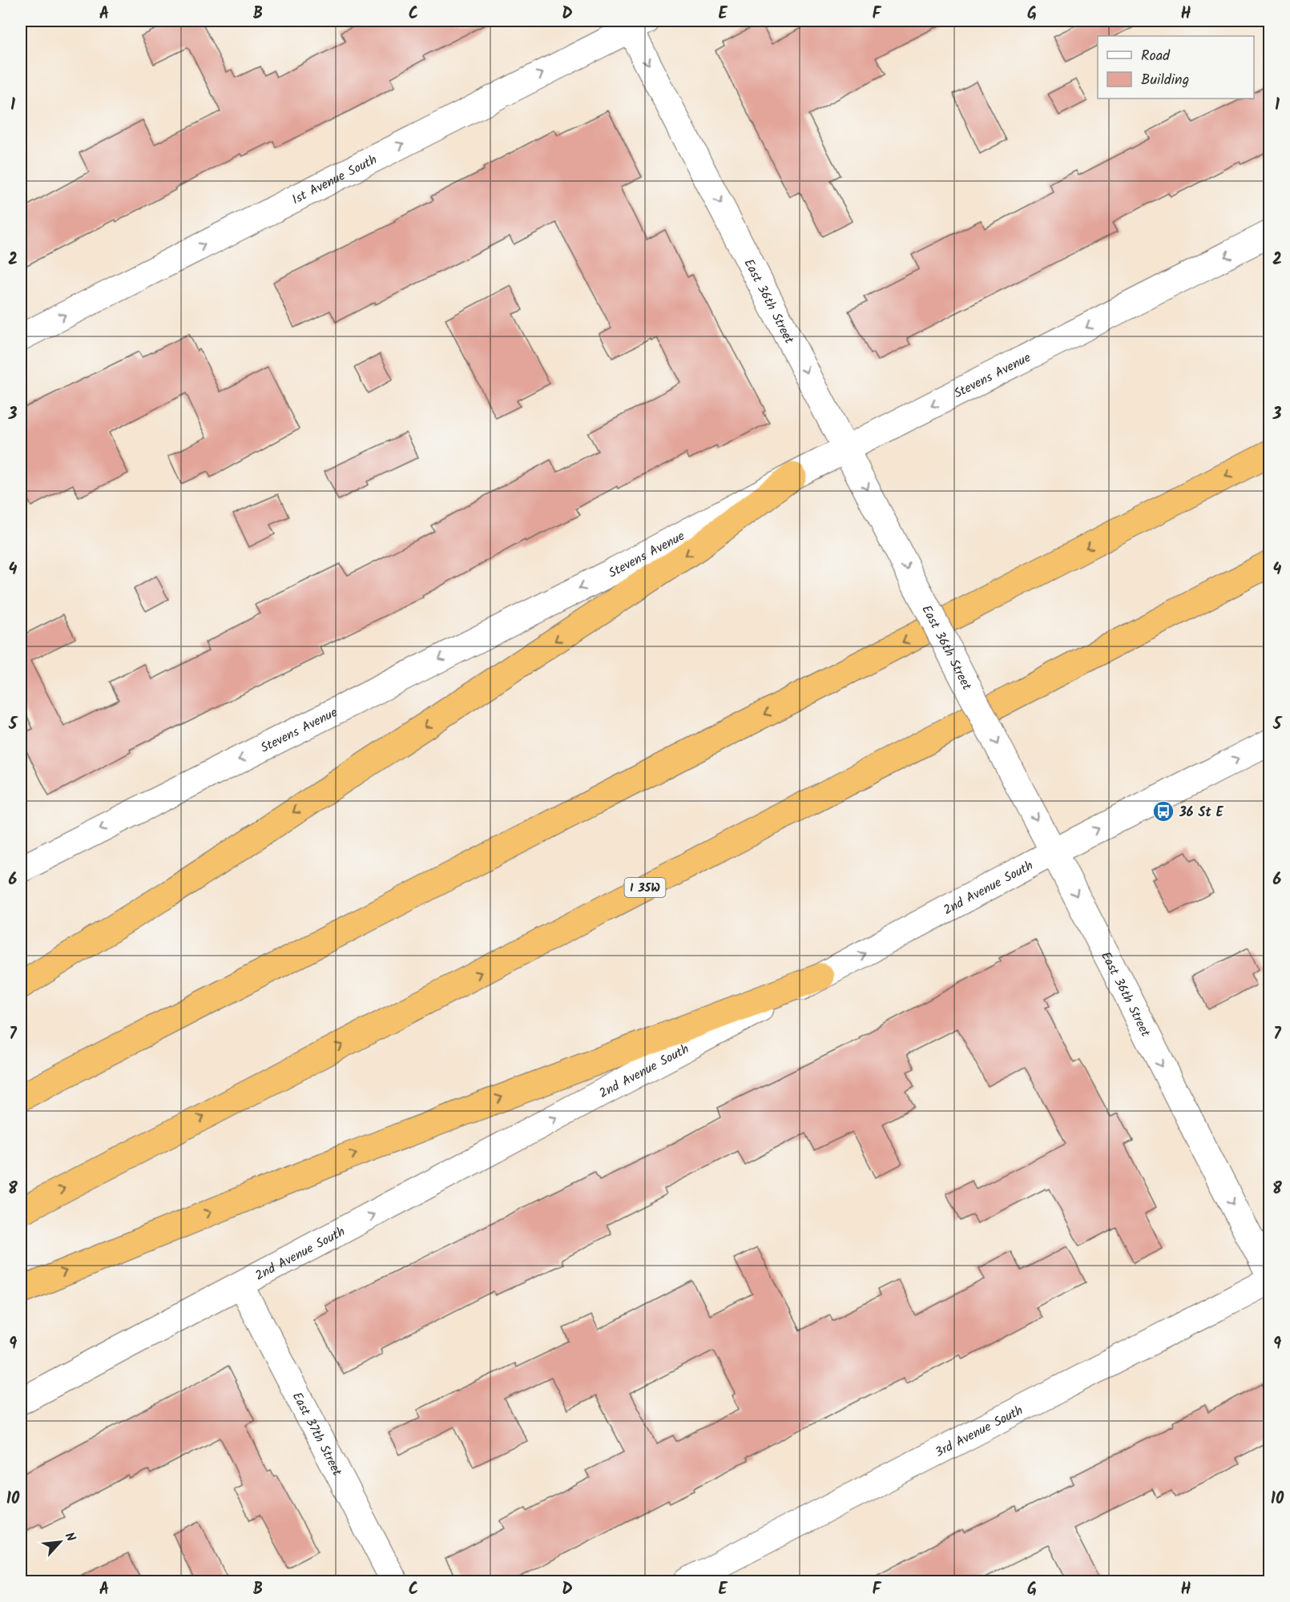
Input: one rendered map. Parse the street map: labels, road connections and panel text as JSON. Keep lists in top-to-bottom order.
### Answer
{
  "streets": {
    "highway": ["I 35W"],
    "street": [
      "1st Avenue South",
      "East 36th Street",
      "Stevens Avenue",
      "2nd Avenue South",
      "3rd Avenue South",
      "East 37th Street"
    ]
  },
  "crossings": [
    ["1st Avenue South", "East 36th Street"],
    ["East 36th Street", "Stevens Avenue"],
    ["East 36th Street", "2nd Avenue South"],
    ["2nd Avenue South", "East 37th Street"]
  ],
  "one_way": [
    "1st Avenue South",
    "East 36th Street",
    "Stevens Avenue",
    "2nd Avenue South"
  ],
  "places": {
    "bus stop": ["36 St E"]
  },
  "legend": ["Road", "Building"],
  "north": "top right",
  "grid": {
    "columns": [
      "A",
      "B",
      "C",
      "D",
      "E",
      "F",
      "G",
      "H"
    ],
    "rows": [
      "1",
      "2",
      "3",
      "4",
      "5",
      "6",
      "7",
      "8",
      "9",
      "10"
    ]
  }
}
